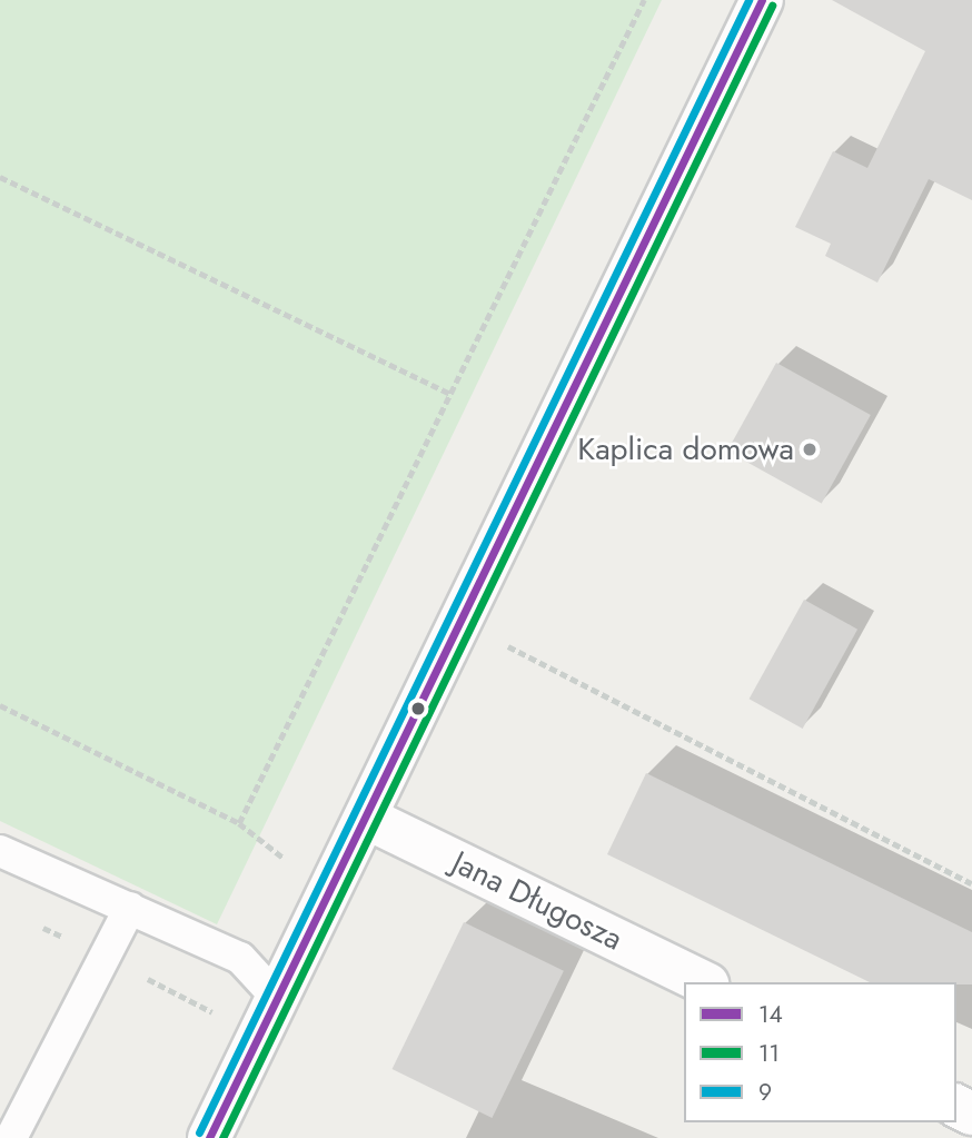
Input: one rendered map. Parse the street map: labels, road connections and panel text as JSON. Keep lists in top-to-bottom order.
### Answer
{
  "streets": {
    "street": ["Jana Długosza"]
  },
  "places": ["Kaplica domowa"],
  "lines": ["transit line 14", "transit line 9", "transit line 11"],
  "legend": ["14", "11", "9"]
}
